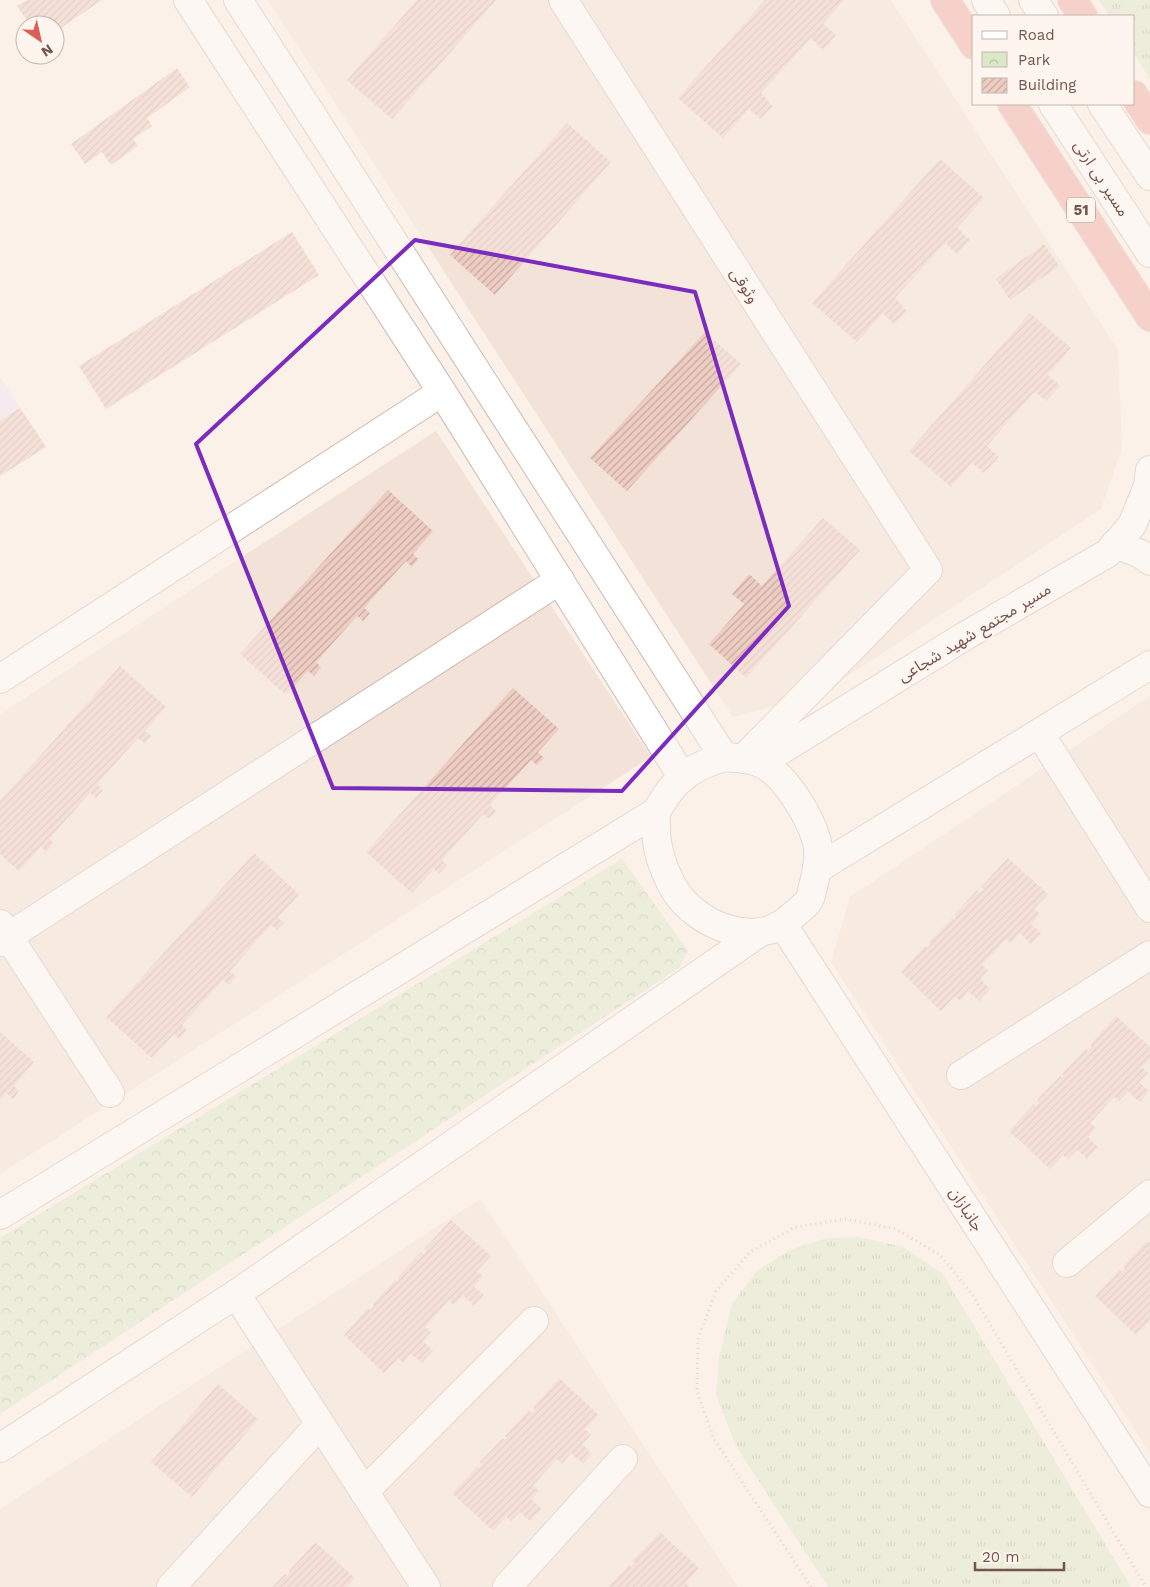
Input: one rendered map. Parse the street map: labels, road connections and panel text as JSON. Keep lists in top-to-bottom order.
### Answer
{
  "streets": {
    "highway": ["51"],
    "street": [
      "مسیر بی ارتی",
      "وثوقی",
      "مسیر مجتمع شهید شجاعی",
      "جانبازان"
    ]
  },
  "crossings": [
    ["وثوقی", "مسیر مجتمع شهید شجاعی"],
    ["وثوقی", "جانبازان"],
    ["مسیر مجتمع شهید شجاعی", "جانبازان"]
  ],
  "legend": ["Road", "Park", "Building"],
  "scale_bar": "20 m",
  "north": "bottom right"
}
